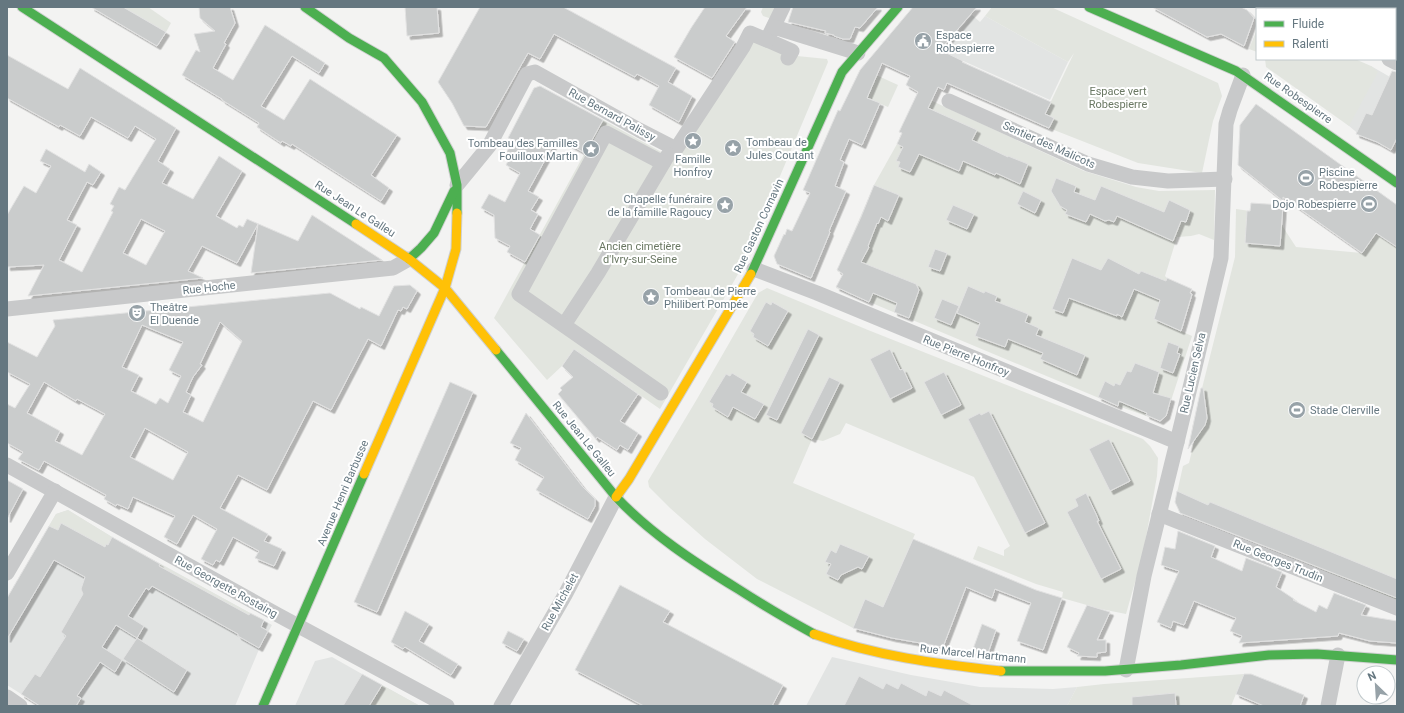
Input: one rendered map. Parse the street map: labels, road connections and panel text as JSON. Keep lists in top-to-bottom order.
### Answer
{
  "streets": {
    "main road": [
      "Rue Robespierre",
      "Rue Jean Le Galleu",
      "Rue Gaston Cornavin",
      "Avenue Henri Barbusse",
      "Rue Marcel Hartmann"
    ],
    "street": [
      "Rue Bernard Palissy",
      "Sentier des Malicots",
      "Rue Hoche",
      "Rue Pierre Honfroy",
      "Rue Lucien Selva",
      "Rue Georges Trudin",
      "Rue Georgette Rostaing",
      "Rue Michelet"
    ]
  },
  "crossings": [
    ["Rue Robespierre", "Rue Lucien Selva"],
    ["Rue Bernard Palissy", "Avenue Henri Barbusse"],
    ["Sentier des Malicots", "Rue Lucien Selva"],
    ["Rue Jean Le Galleu", "Rue Gaston Cornavin"],
    ["Rue Jean Le Galleu", "Rue Hoche"],
    ["Rue Jean Le Galleu", "Avenue Henri Barbusse"],
    ["Rue Jean Le Galleu", "Rue Michelet"],
    ["Rue Jean Le Galleu", "Rue Marcel Hartmann"],
    ["Rue Gaston Cornavin", "Rue Pierre Honfroy"],
    ["Rue Gaston Cornavin", "Rue Michelet"],
    ["Rue Gaston Cornavin", "Rue Marcel Hartmann"],
    ["Rue Pierre Honfroy", "Rue Lucien Selva"],
    ["Rue Lucien Selva", "Rue Georges Trudin"],
    ["Rue Lucien Selva", "Rue Marcel Hartmann"],
    ["Avenue Henri Barbusse", "Rue Georgette Rostaing"],
    ["Rue Michelet", "Rue Marcel Hartmann"]
  ],
  "parks": ["Espace vert Robespierre", "Ancien cimetière d'Ivry-sur-Seine"],
  "places": {
    "public building": ["Espace Robespierre"],
    "place": [
      "Famille Honfroy",
      "Tombeau de Jules Coutant",
      "Tombeau des Familles Fouilloux Martin",
      "Chapelle funéraire de la famille Ragoucy",
      "Tombeau de Pierre Philibert Pompée"
    ],
    "sports": ["Piscine Robespierre", "Dojo Robespierre", "Stade Clerville"],
    "theatre": ["Theâtre El Duende"]
  },
  "legend": ["Fluide", "Ralenti"],
  "north": "top left"
}
